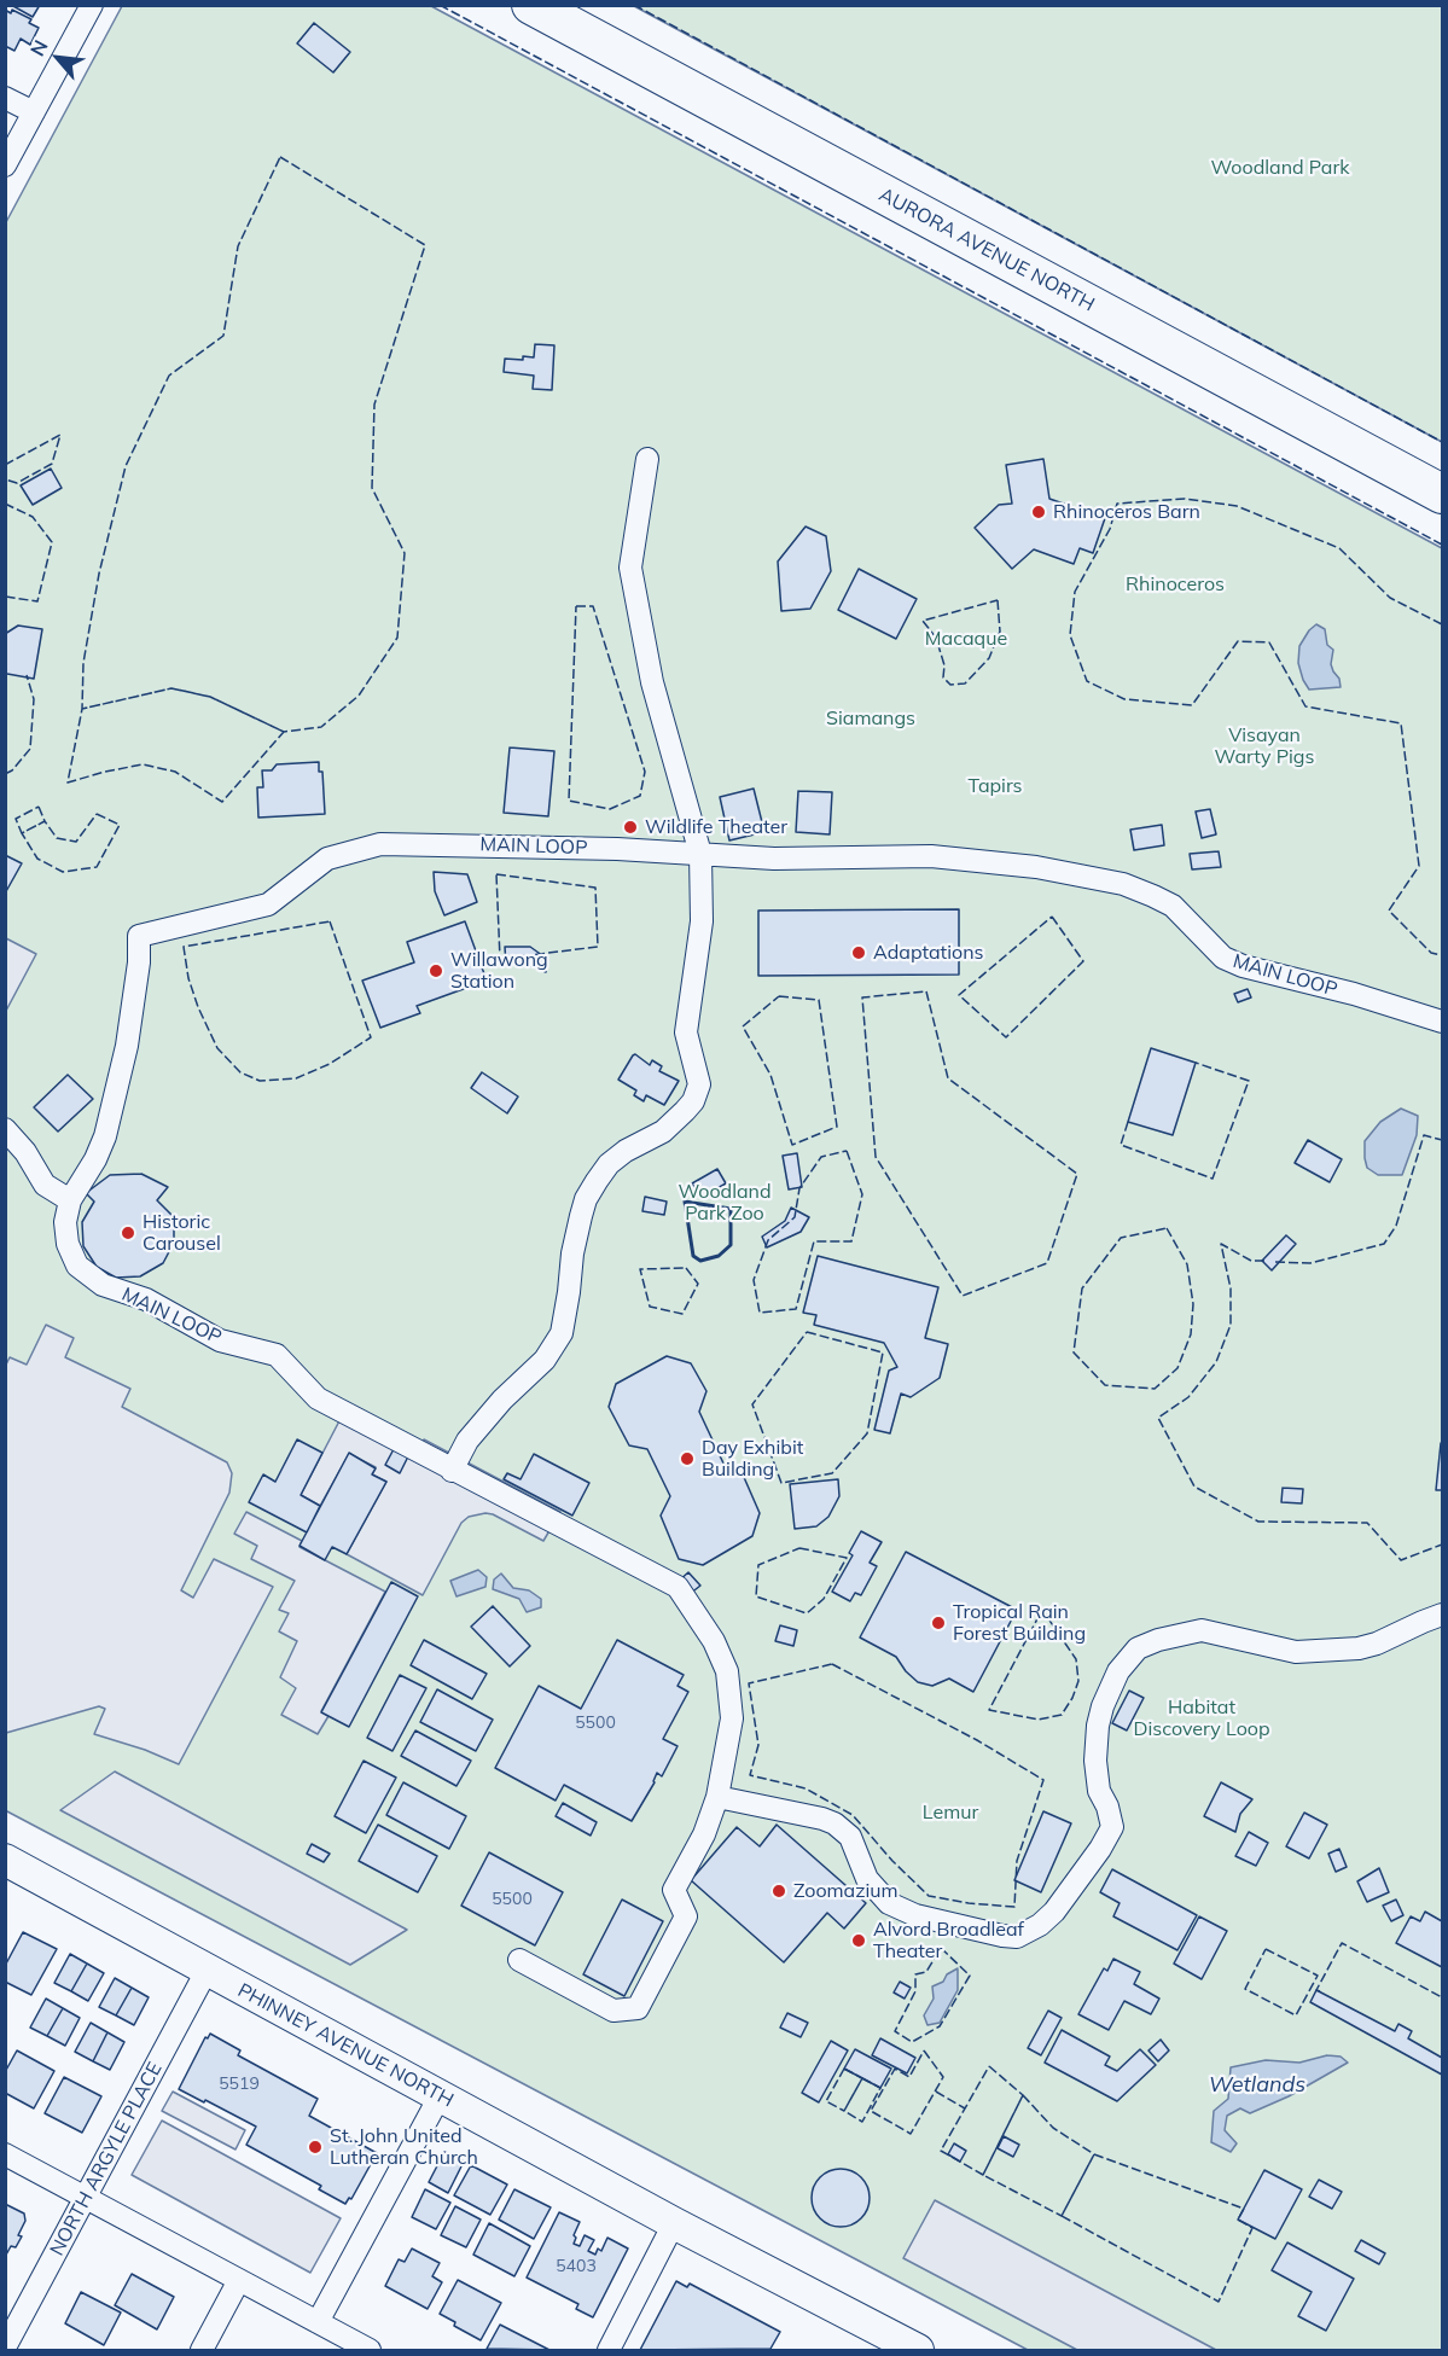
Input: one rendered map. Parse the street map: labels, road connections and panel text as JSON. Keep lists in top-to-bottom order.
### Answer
{
  "streets": {
    "highway": ["AURORA AVENUE NORTH"],
    "street": ["MAIN LOOP", "PHINNEY AVENUE NORTH", "NORTH ARGYLE PLACE"]
  },
  "crossings": [
    ["PHINNEY AVENUE NORTH", "NORTH ARGYLE PLACE"]
  ],
  "water": ["Wetlands"],
  "parks": [
    "Woodland Park",
    "Rhinoceros",
    "Macaque",
    "Siamangs",
    "Visayan Warty Pigs",
    "Tapirs",
    "Woodland Park Zoo",
    "Habitat Discovery Loop",
    "Lemur"
  ],
  "places": [
    "Rhinoceros Barn",
    "Wildlife Theater",
    "Adaptations",
    "Willawong Station",
    "Historic Carousel",
    "Day Exhibit Building",
    "Tropical Rain Forest Building",
    "Zoomazium",
    "Alvord Broadleaf Theater",
    "St. John United Lutheran Church"
  ],
  "house_numbers": [
    "5500",
    "5500",
    "5519",
    "5403"
  ],
  "north": "top left"
}
